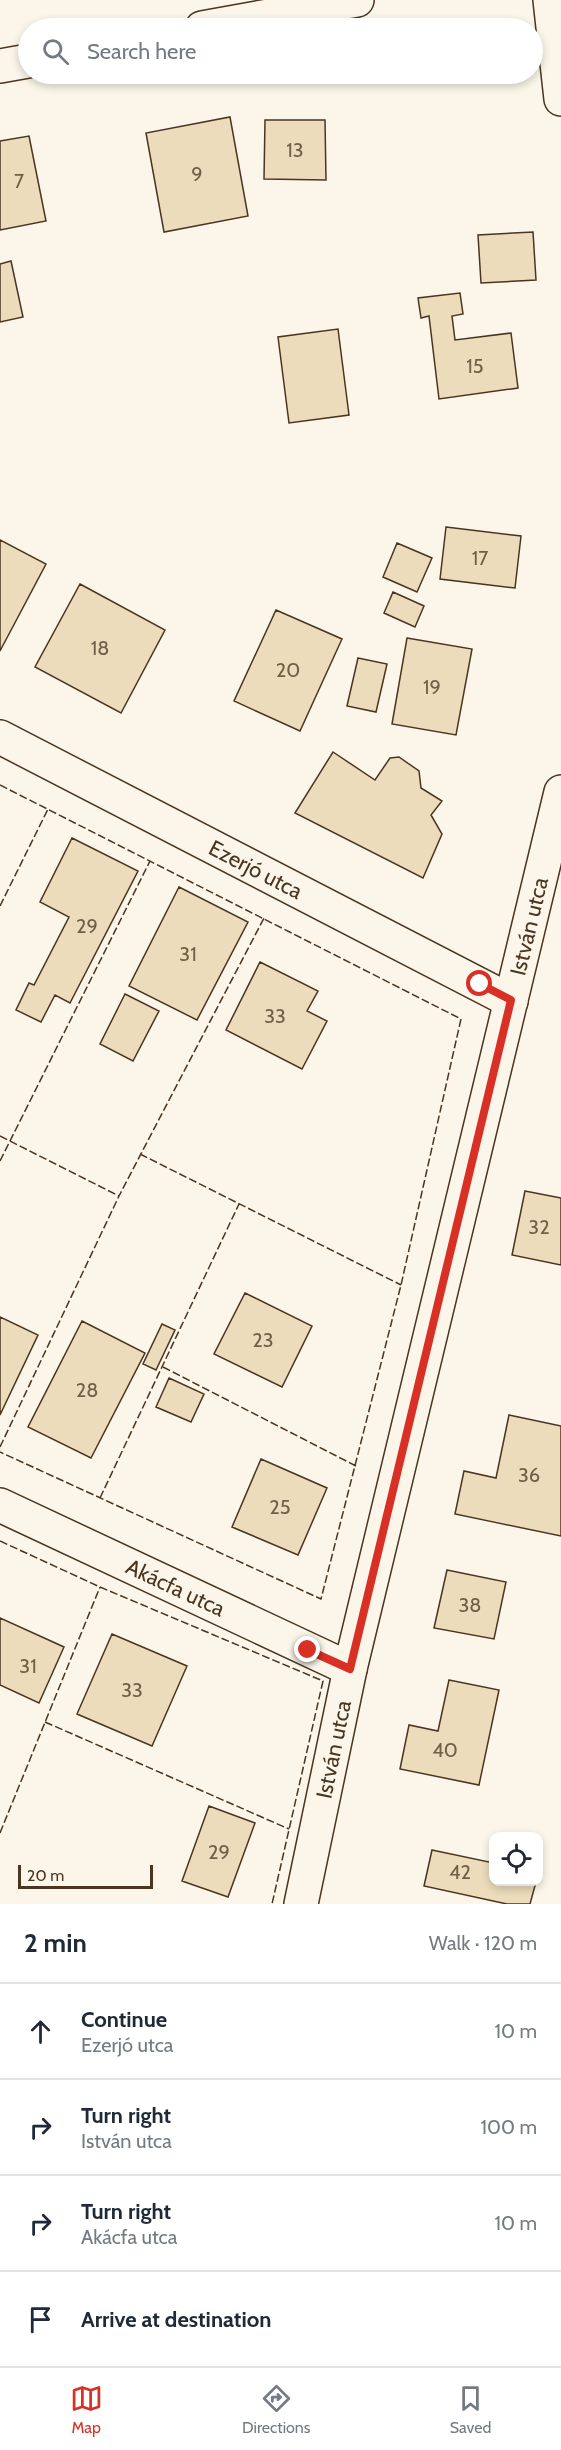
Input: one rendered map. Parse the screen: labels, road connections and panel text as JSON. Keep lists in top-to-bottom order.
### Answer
{
  "streets": {
    "street": ["Ezerjó utca", "István utca", "Akácfa utca"]
  },
  "crossings": [
    ["Ezerjó utca", "István utca"],
    ["István utca", "Akácfa utca"]
  ],
  "house_numbers": [
    "13",
    "9",
    "7",
    "15",
    "17",
    "18",
    "20",
    "19",
    "29",
    "31",
    "33",
    "32",
    "23",
    "28",
    "36",
    "25",
    "38",
    "31",
    "33",
    "40",
    "29",
    "42"
  ],
  "scale_bar": "20 m",
  "page": {
    "search": "Search here",
    "scale": "20 m",
    "heading": ["2 min", "Walk · 120 m"],
    "list": [
      ["Continue", "Ezerjó utca", "10 m"],
      ["Turn right", "István utca", "100 m"],
      ["Turn right", "Akácfa utca", "10 m"],
      "Arrive at destination"
    ],
    "nav": ["Map", "Directions", "Saved"]
  }
}
